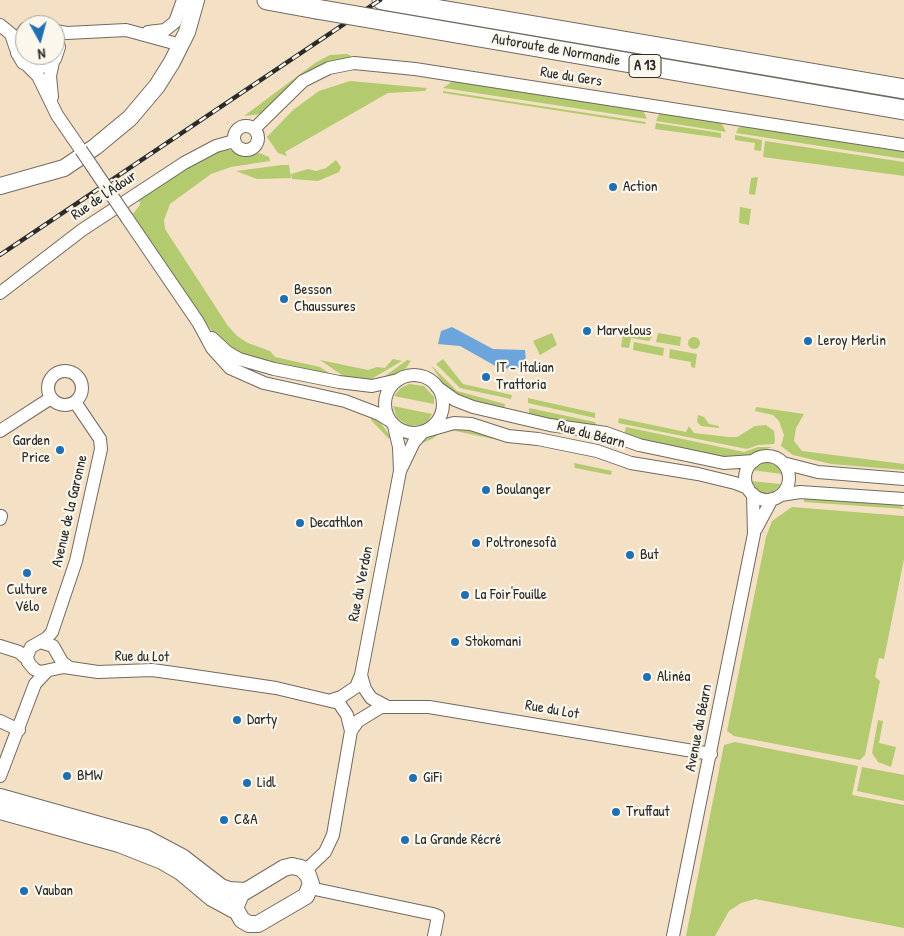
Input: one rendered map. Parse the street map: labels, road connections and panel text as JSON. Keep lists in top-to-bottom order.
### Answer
{
  "streets": {
    "highway": ["Autoroute de Normandie", "A 13"],
    "street": [
      "Rue du Gers",
      "Rue de l'Adour",
      "Rue du Béarn",
      "Avenue de la Garonne",
      "Rue du Verdon",
      "Rue du Lot",
      "Avenue du Béarn"
    ]
  },
  "crossings": [
    ["Rue du Gers", "Rue de l'Adour"],
    ["Rue du Béarn", "Rue du Verdon"],
    ["Rue du Béarn", "Avenue du Béarn"],
    ["Rue du Lot", "Avenue du Béarn"]
  ],
  "places": [
    "Action",
    "Besson Chaussures",
    "Marvelous",
    "Leroy Merlin",
    "IT - Italian Trattoria",
    "Garden Price",
    "Boulanger",
    "Decathlon",
    "Poltronesofà",
    "But",
    "Culture Vélo",
    "La Foir'Fouille",
    "Stokomani",
    "Alinéa",
    "Darty",
    "BMW",
    "GiFi",
    "Lidl",
    "Truffaut",
    "C&A",
    "La Grande Récré",
    "Vauban"
  ],
  "north": "bottom"
}
